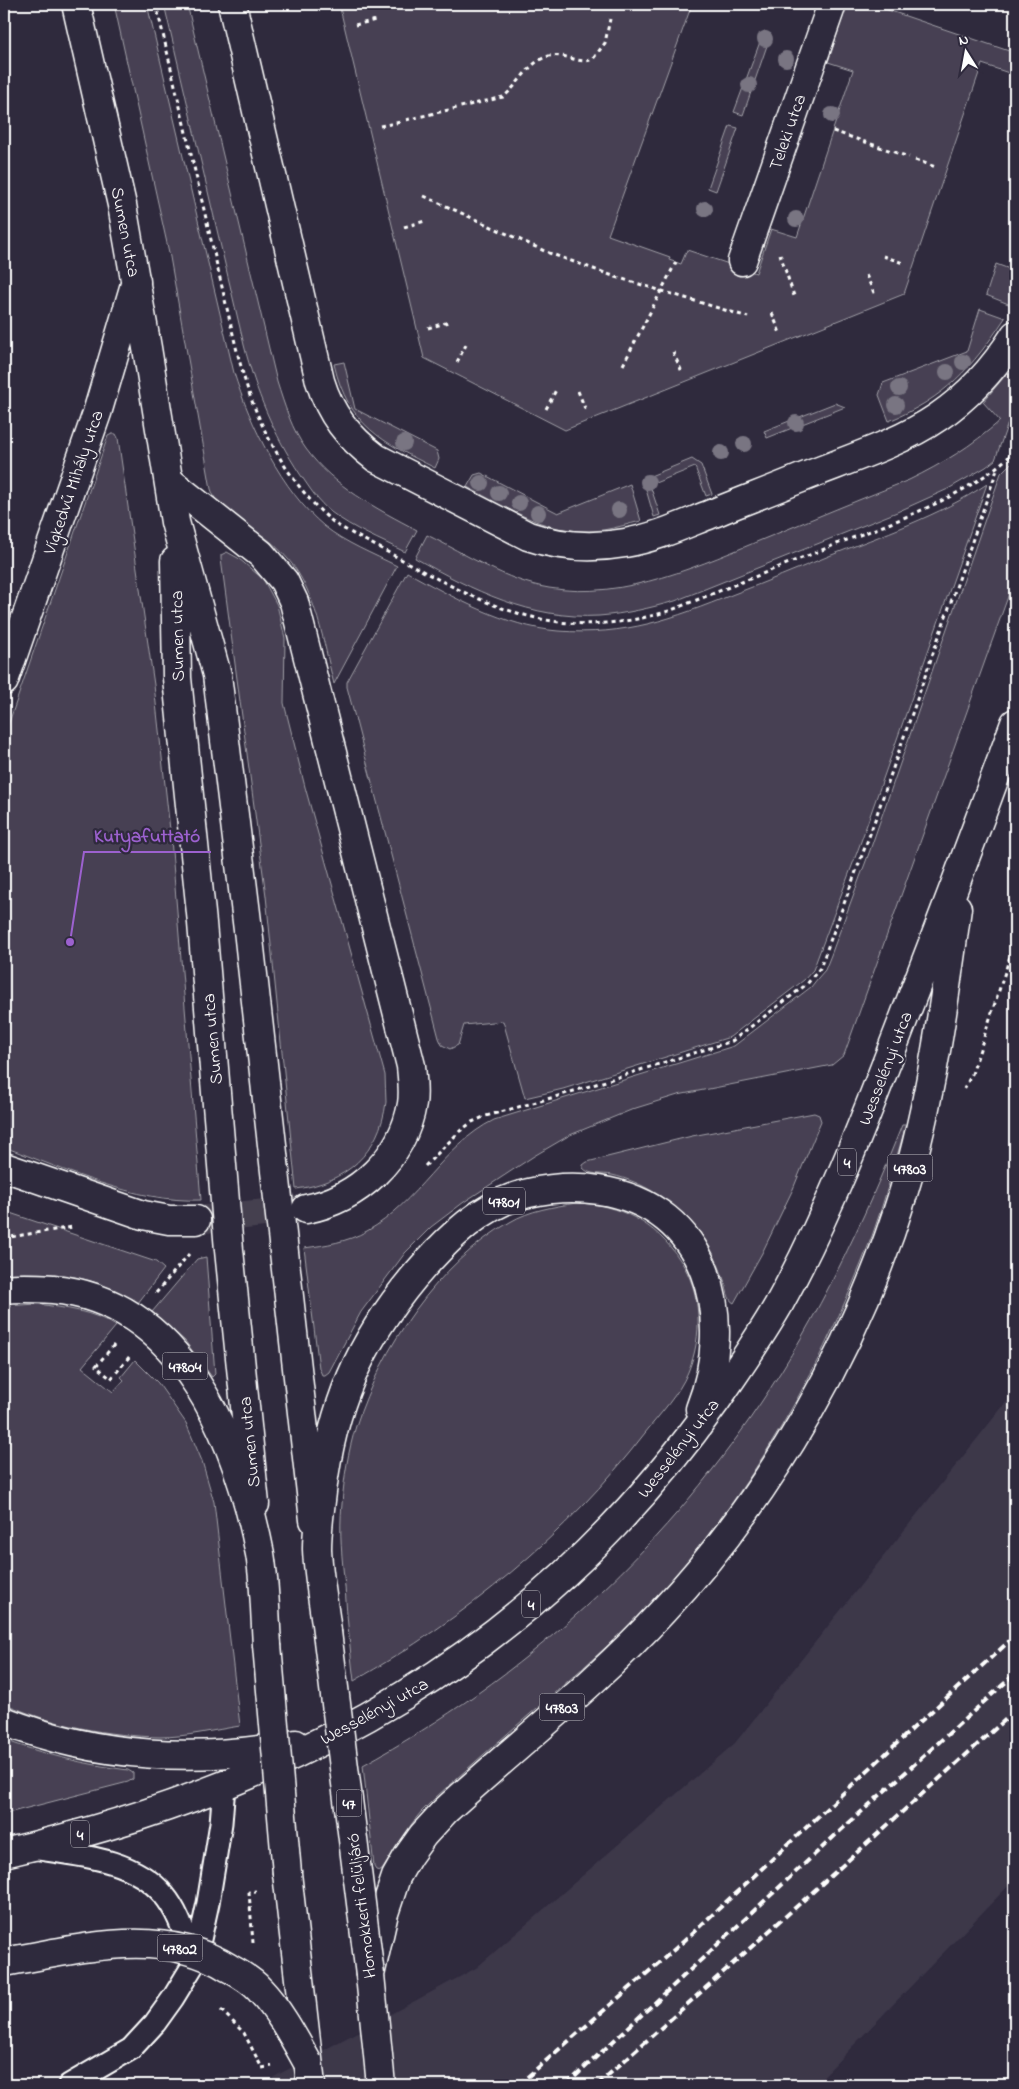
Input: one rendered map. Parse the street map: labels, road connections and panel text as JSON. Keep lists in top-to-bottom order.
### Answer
{
  "streets": {
    "main road": [
      "Teleki utca",
      "Sumen utca",
      "Vígkedvű Mihály utca",
      "Wesselényi utca",
      "4",
      "47803",
      "47801",
      "47804",
      "47",
      "Homokkerti felüljáró",
      "47802"
    ]
  },
  "crossings": [
    ["Sumen utca", "Vígkedvű Mihály utca"],
    ["Sumen utca", "47801"],
    ["Sumen utca", "47804"],
    ["Sumen utca", "Homokkerti felüljáró"],
    ["Wesselényi utca", "47803"],
    ["Wesselényi utca", "47801"],
    ["47803", "Homokkerti felüljáró"],
    ["47801", "Homokkerti felüljáró"]
  ],
  "places": ["Kutyafuttató"],
  "north": "top"
}
